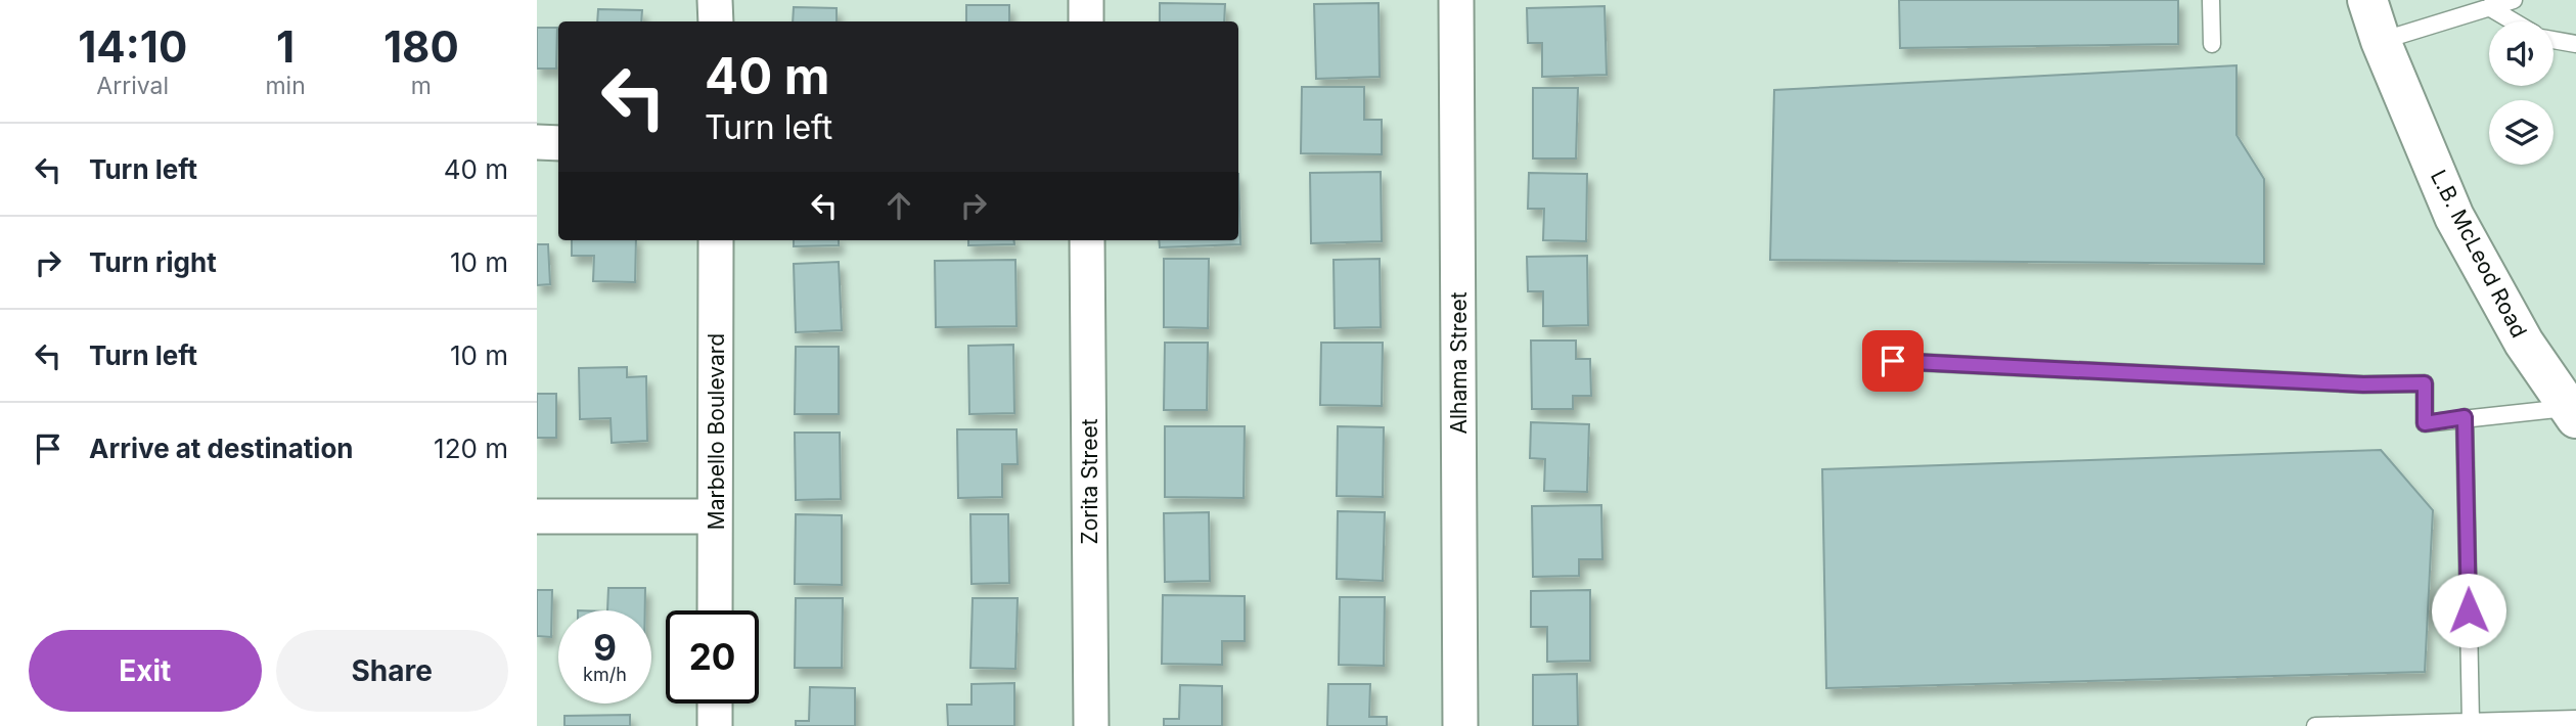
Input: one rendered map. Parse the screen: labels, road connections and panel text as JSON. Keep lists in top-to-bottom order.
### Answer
{
  "streets": {
    "street": [
      "L.B. McLeod Road",
      "Alhama Street",
      "Marbello Boulevard",
      "Zorita Street"
    ]
  },
  "page": {
    "eta": [
      "14:10",
      "Arrival",
      "1",
      "min",
      "180",
      "m"
    ],
    "turn": ["40 m", "Turn left"],
    "list": [
      {
        "name": "Turn left",
        "value": "40 m"
      },
      {
        "name": "Turn right",
        "value": "10 m"
      },
      {
        "name": "Turn left",
        "value": "10 m"
      },
      {
        "name": "Arrive at destination",
        "value": "120 m"
      }
    ],
    "speed": "9 km/h",
    "limit": "20",
    "buttons": ["Exit", "Share"]
  }
}
